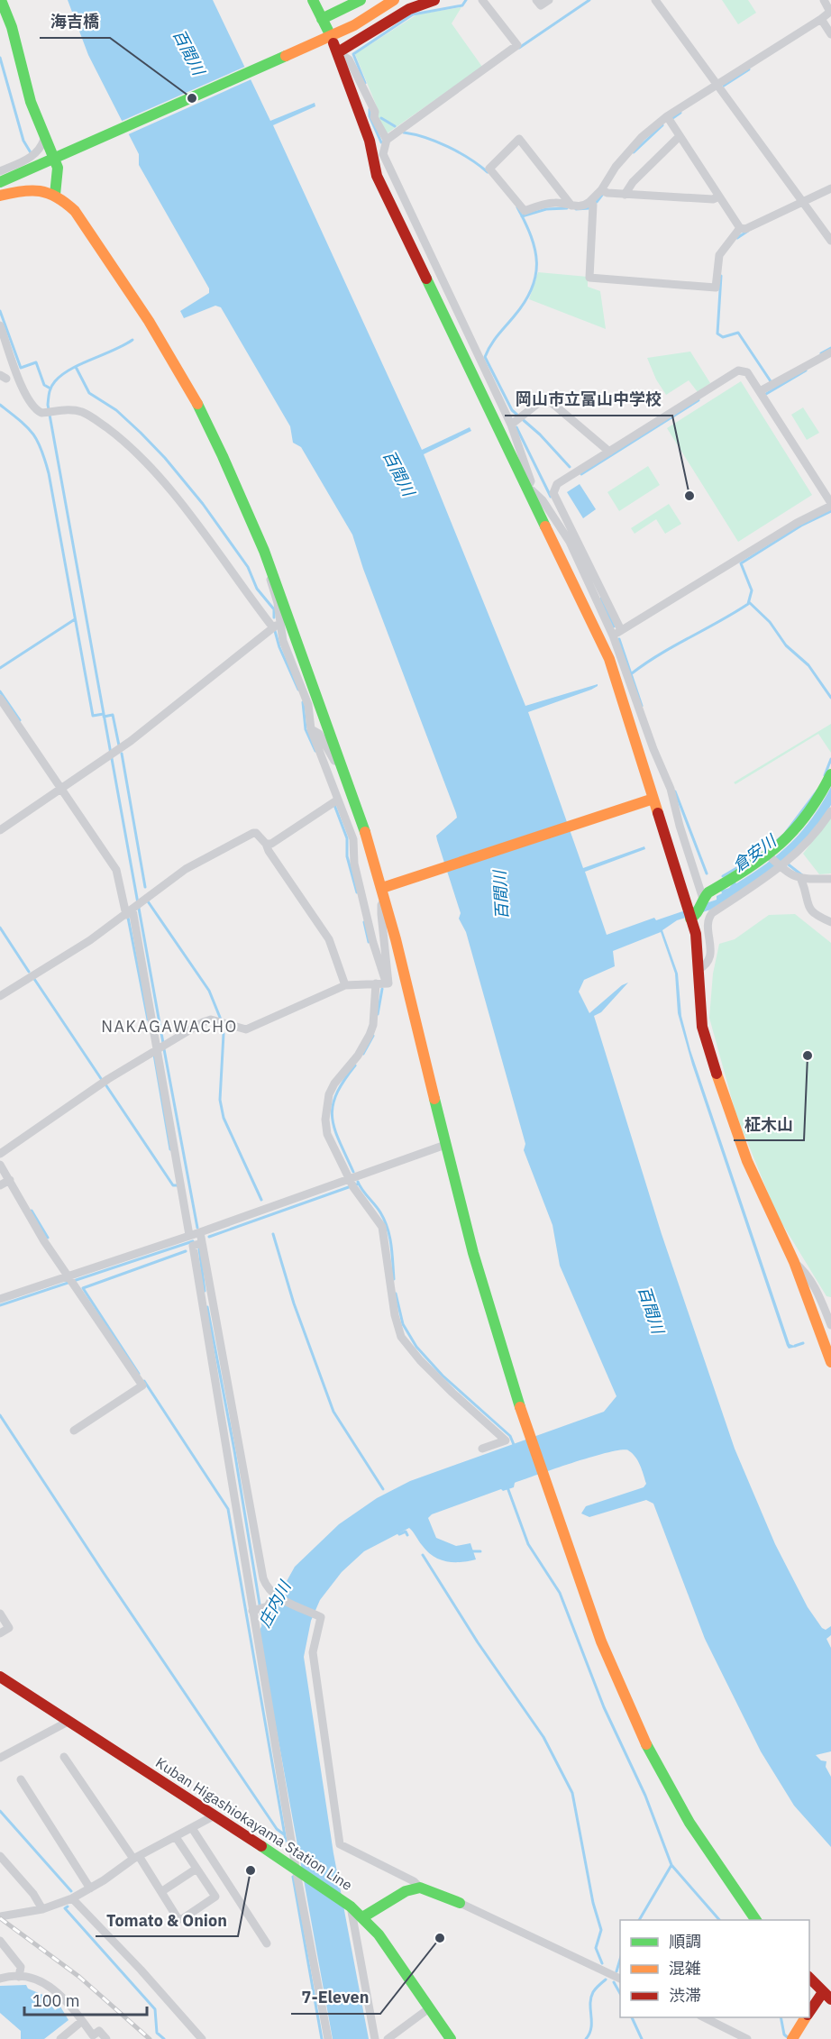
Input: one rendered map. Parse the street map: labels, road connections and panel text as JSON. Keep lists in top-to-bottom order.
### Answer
{
  "streets": {
    "street": ["Kuban Higashiokayama Station Line"]
  },
  "districts": ["NAKAGAWACHO"],
  "water": ["百間川", "倉安川", "庄内川"],
  "places": [
    "海吉橋",
    "岡山市立富山中学校",
    "柾木山",
    "Tomato & Onion",
    "7-Eleven"
  ],
  "legend": ["順調", "混雑", "渋滞"],
  "scale_bar": "100 m"
}
